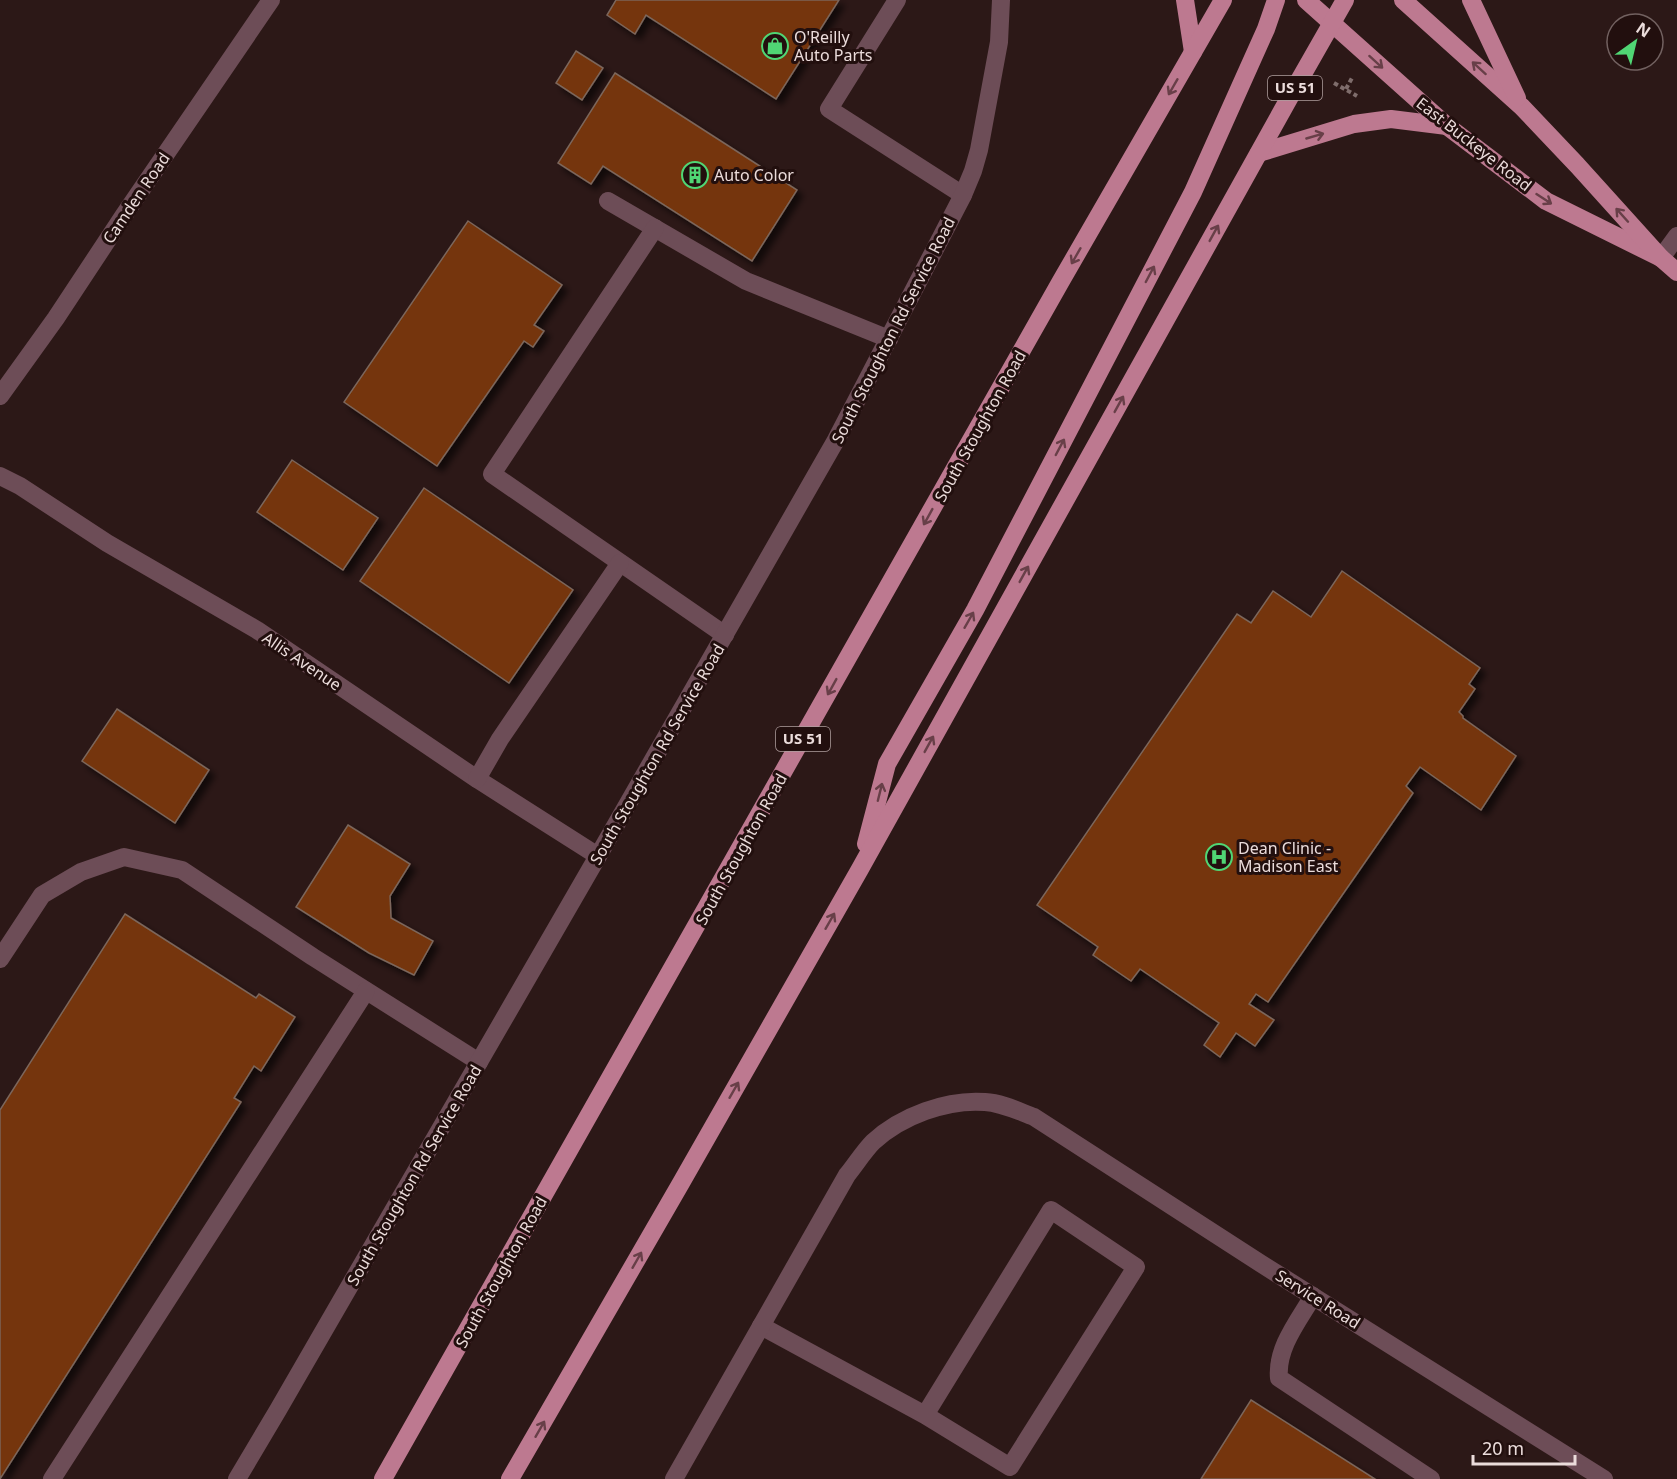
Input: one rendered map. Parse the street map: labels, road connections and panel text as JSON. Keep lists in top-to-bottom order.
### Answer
{
  "streets": {
    "main road": ["US 51", "East Buckeye Road", "South Stoughton Road"],
    "street": [
      "Camden Road",
      "South Stoughton Rd Service Road",
      "Allis Avenue",
      "Service Road"
    ]
  },
  "crossings": [
    ["US 51", "East Buckeye Road"],
    ["South Stoughton Rd Service Road", "Allis Avenue"]
  ],
  "places": {
    "shop": ["O'Reilly Auto Parts"],
    "building": ["Auto Color"],
    "hospital": ["Dean Clinic - Madison East"]
  },
  "scale_bar": "20 m",
  "north": "top right"
}
